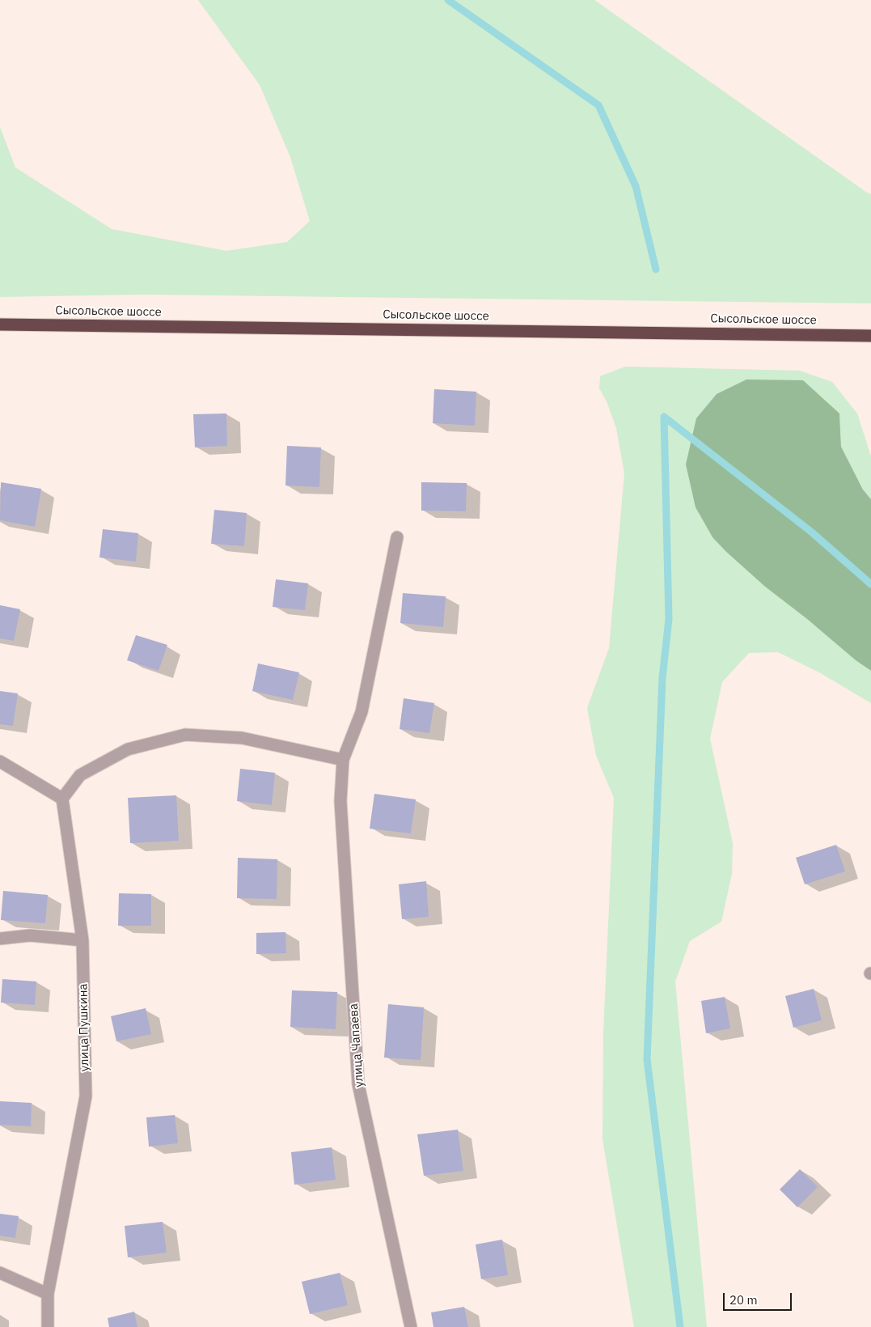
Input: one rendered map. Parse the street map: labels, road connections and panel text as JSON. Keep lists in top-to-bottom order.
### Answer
{
  "streets": {
    "highway": ["Сысольское шоссе"],
    "street": ["улица Пушкина", "улица Чапаева"]
  },
  "scale_bar": "20 m"
}
